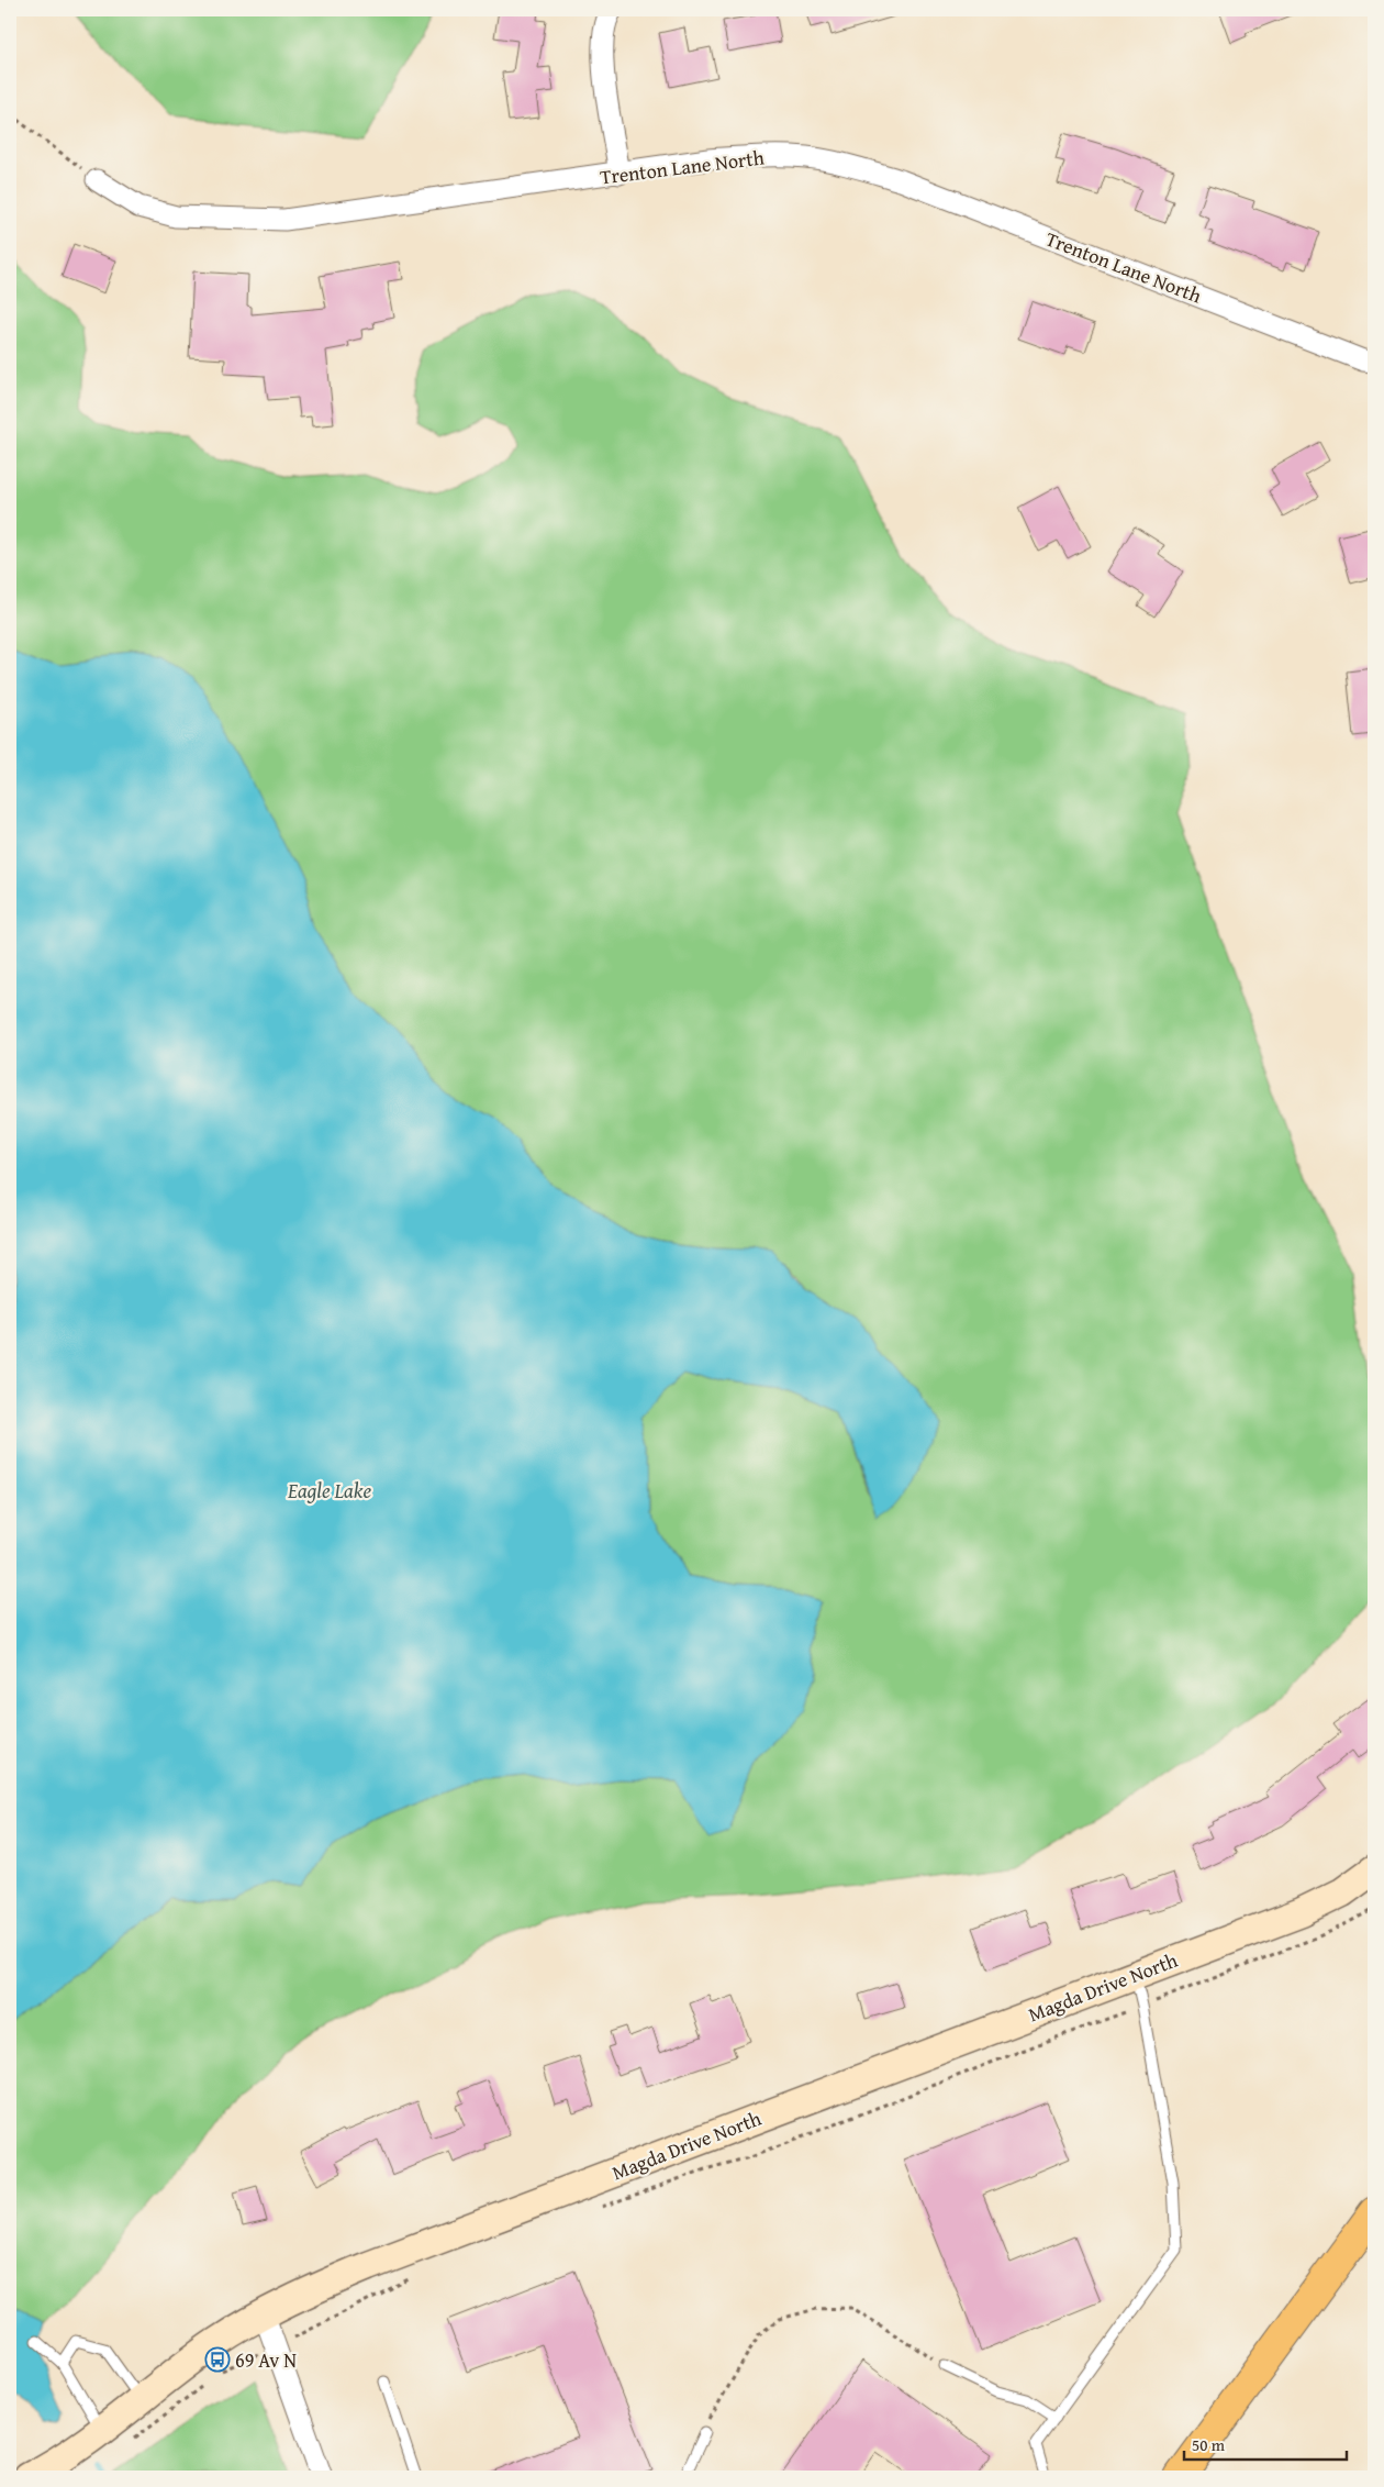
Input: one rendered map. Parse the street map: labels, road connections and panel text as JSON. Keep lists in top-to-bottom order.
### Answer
{
  "streets": {
    "street": ["Trenton Lane North", "Magda Drive North"]
  },
  "water": ["Eagle Lake"],
  "places": {
    "bus stop": ["69 Av N"]
  },
  "scale_bar": "50 m"
}
